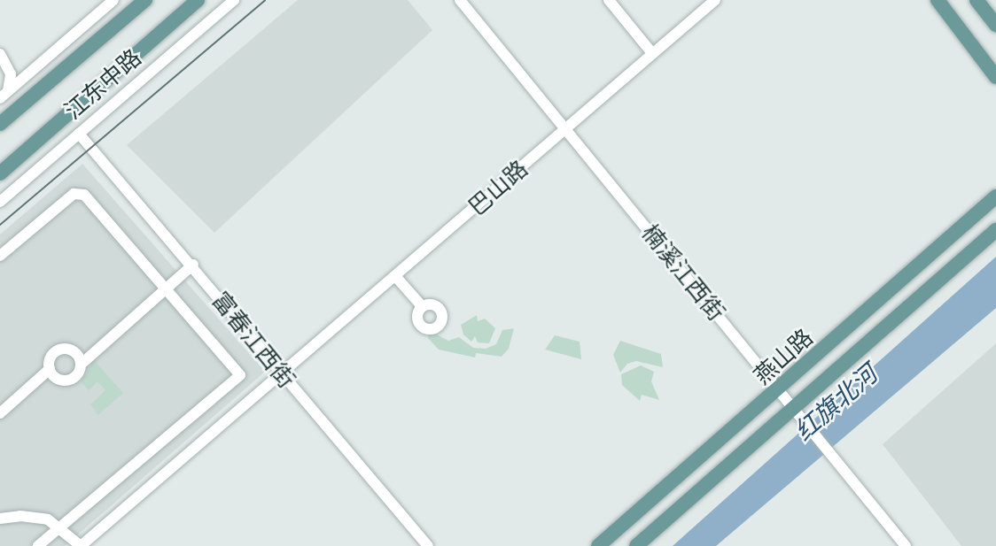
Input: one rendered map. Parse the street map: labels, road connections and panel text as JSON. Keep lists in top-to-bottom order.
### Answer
{
  "streets": {
    "main road": ["江东中路", "燕山路"],
    "street": ["巴山路", "楠溪江西街", "富春江西街"]
  },
  "crossings": [
    ["江东中路", "富春江西街"],
    ["巴山路", "楠溪江西街"],
    ["巴山路", "富春江西街"],
    ["楠溪江西街", "燕山路"]
  ],
  "water": ["红旗北河"]
}
